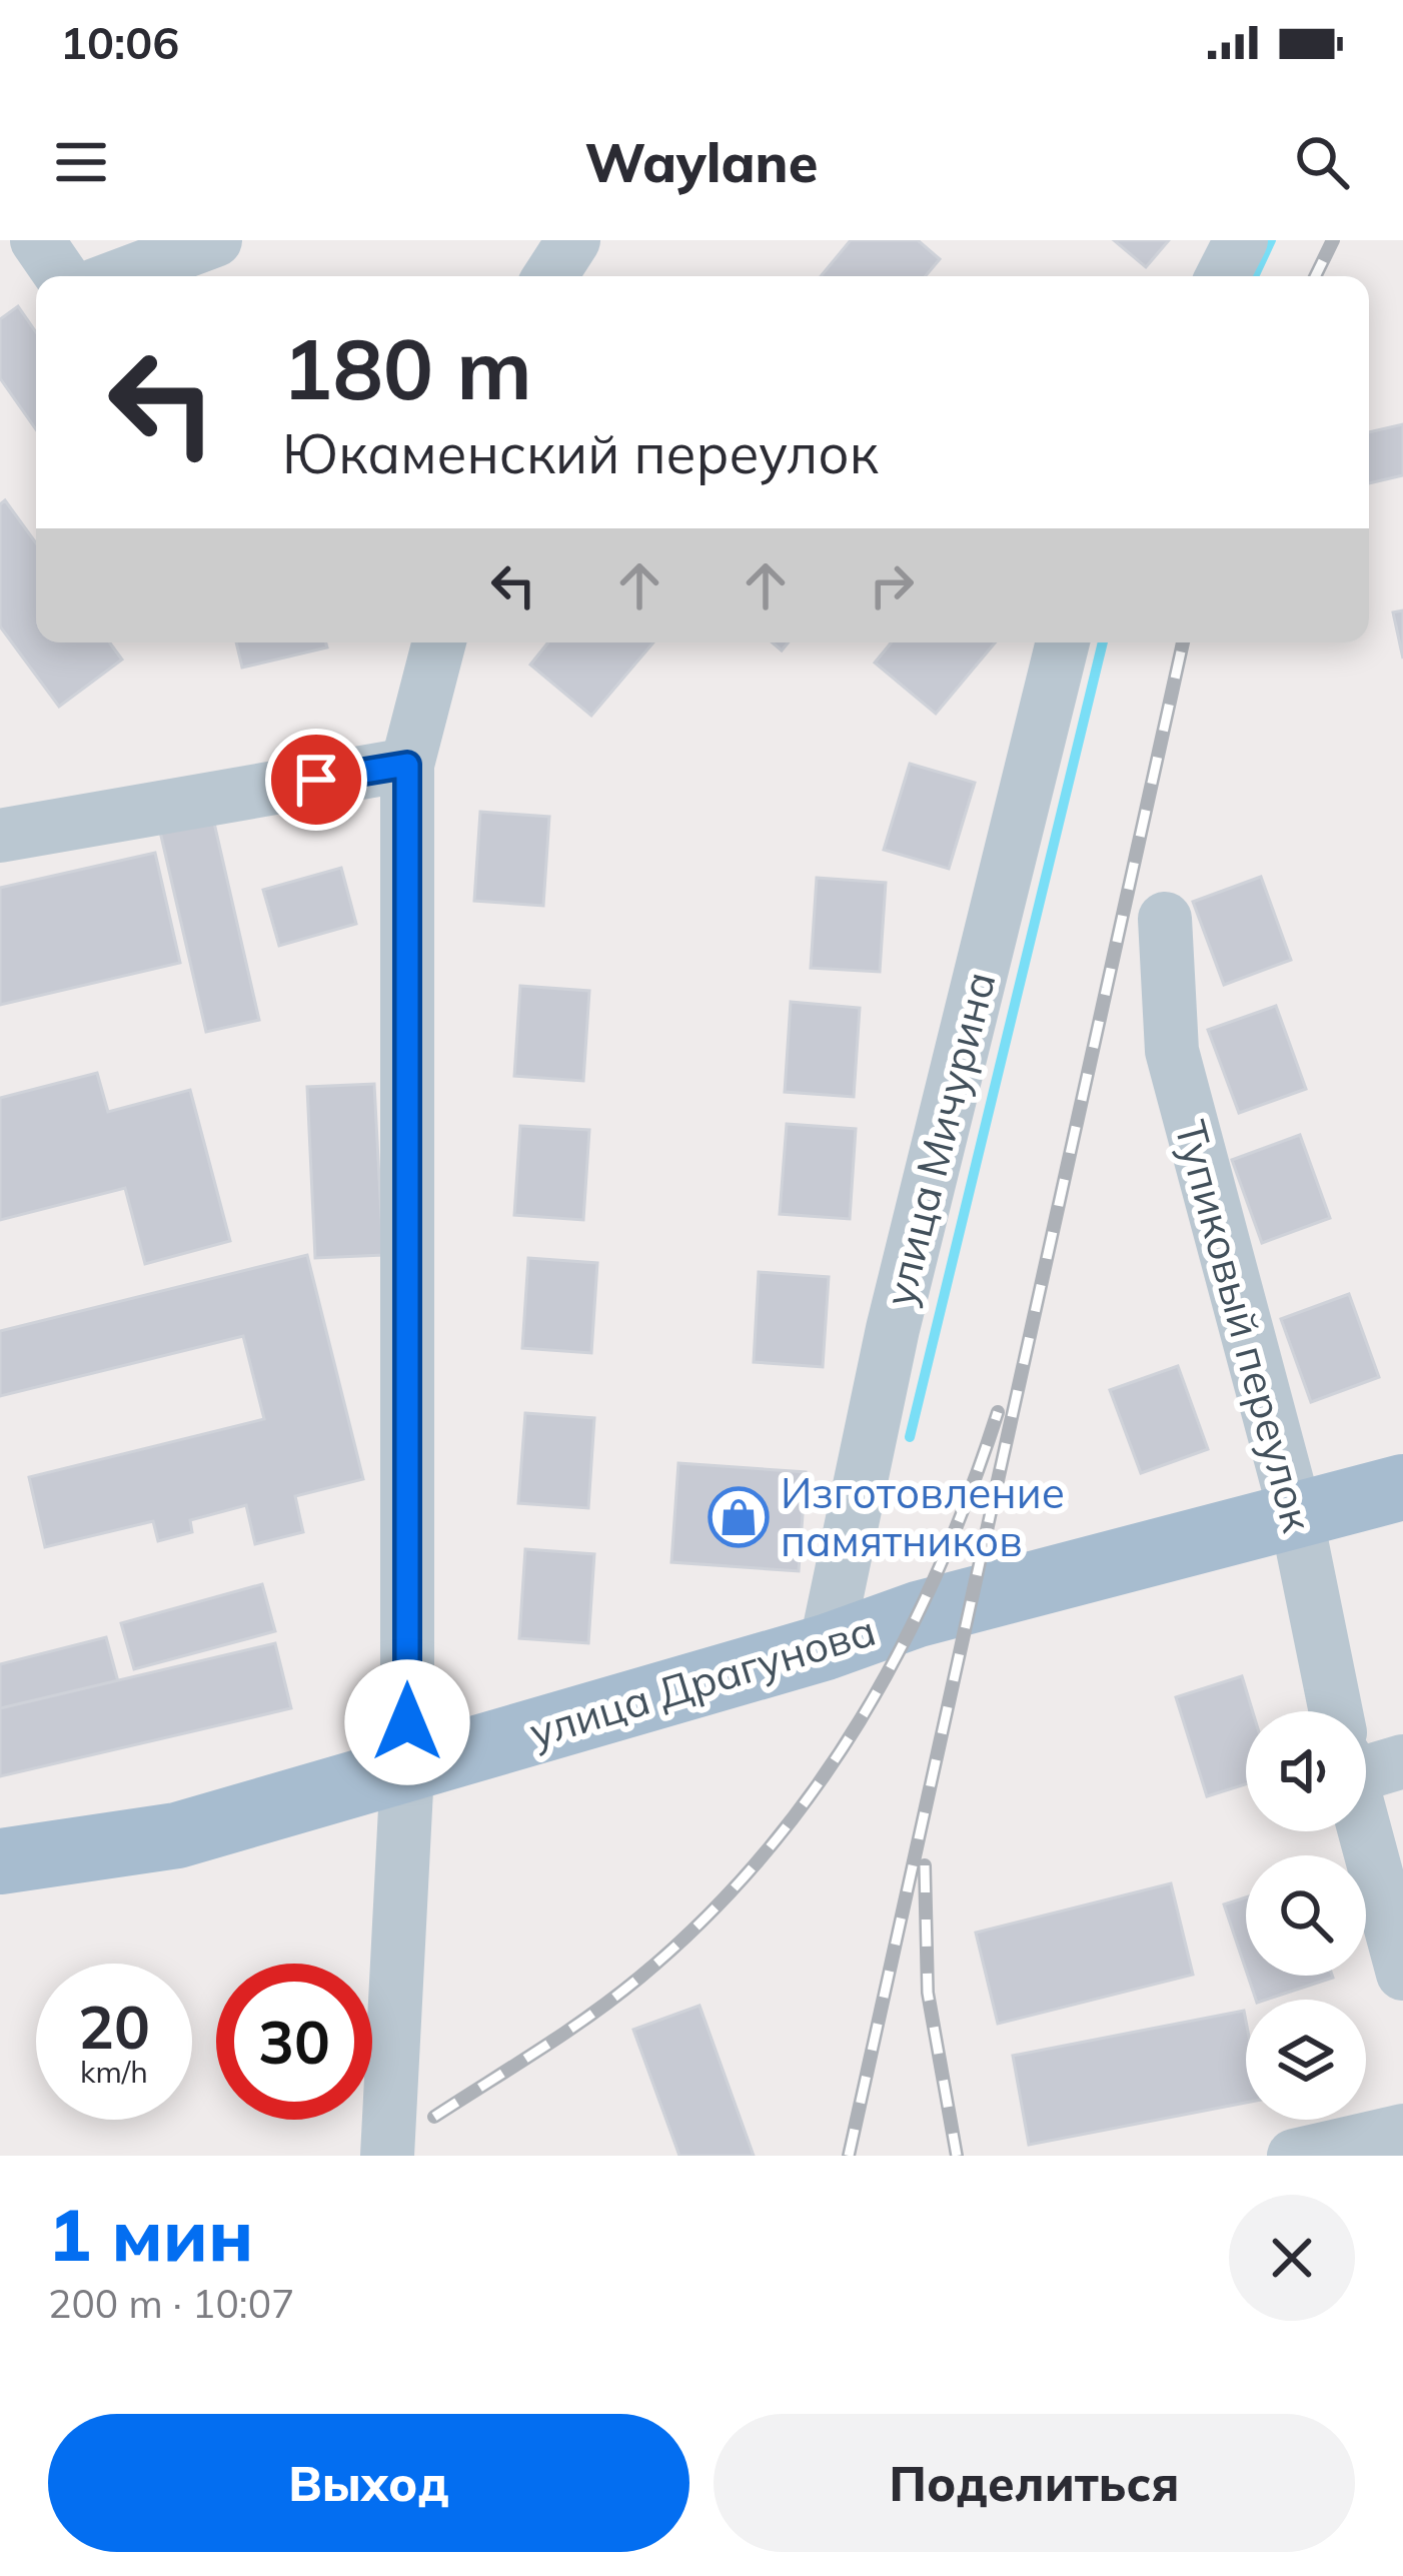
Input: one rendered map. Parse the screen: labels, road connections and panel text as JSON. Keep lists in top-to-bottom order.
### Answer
{
  "streets": {
    "main road": ["улица Драгунова"],
    "street": ["улица Мичурина", "Тупиковый переулок"]
  },
  "crossings": [
    ["улица Мичурина", "улица Драгунова"],
    ["Тупиковый переулок", "улица Драгунова"]
  ],
  "places": {
    "shop": ["Изготовление памятников"]
  },
  "page": {
    "status": "10:06",
    "header": "Waylane",
    "turn": ["180 m", "Юкаменский переулок"],
    "speed": "20 km/h",
    "limit": "30",
    "heading": ["1 мин", "200 m · 10:07"],
    "buttons": ["Выход", "Поделиться"]
  }
}
